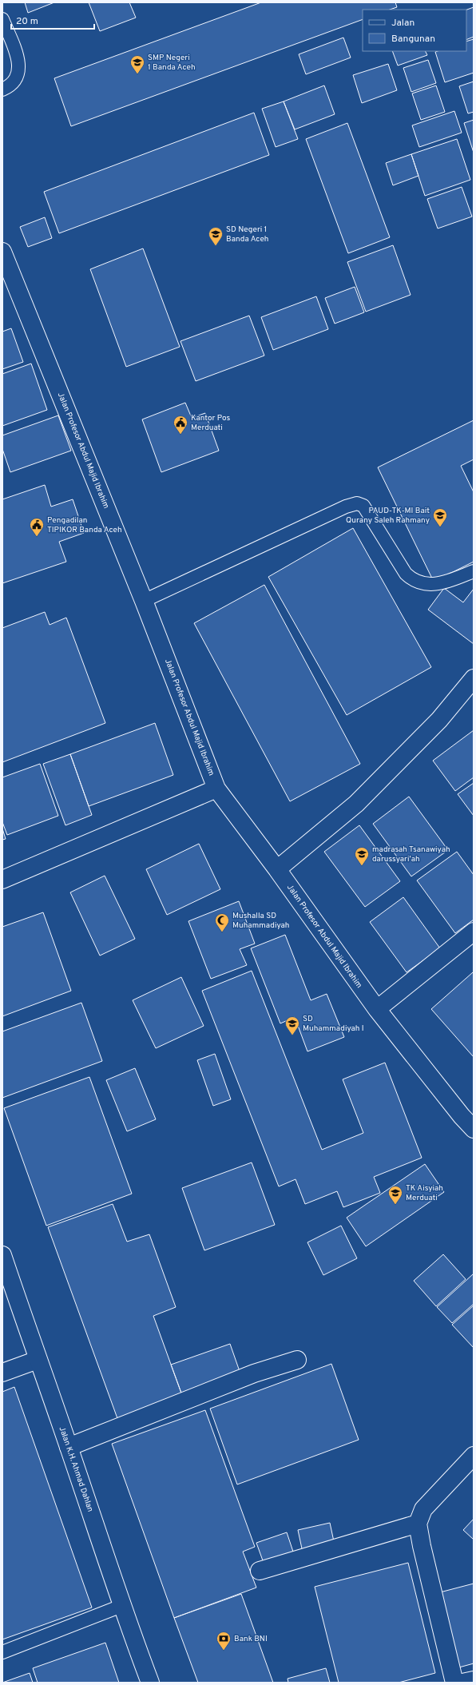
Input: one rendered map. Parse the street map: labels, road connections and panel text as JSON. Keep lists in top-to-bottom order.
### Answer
{
  "streets": {
    "street": ["Jalan Profesor Abdul Majid Ibrahim", "Jalan K.H. Ahmad Dahlan"]
  },
  "places": {
    "school or university": [
      "SMP Negeri 1 Banda Aceh",
      "SD Negeri 1 Banda Aceh",
      "PAUD-TK-MI Bait Qurany Saleh Rahmany",
      "madrasah Tsanawiyah darussyari'ah",
      "SD Muhammadiyah I",
      "TK Aisyiah Merduati"
    ],
    "public building": ["Kantor Pos Merduati", "Pengadilan TIPIKOR Banda Aceh"],
    "mosque": ["Mushalla SD Muhammadiyah"],
    "bank": ["Bank BNI"]
  },
  "legend": ["Jalan", "Bangunan"],
  "scale_bar": "20 m"
}
